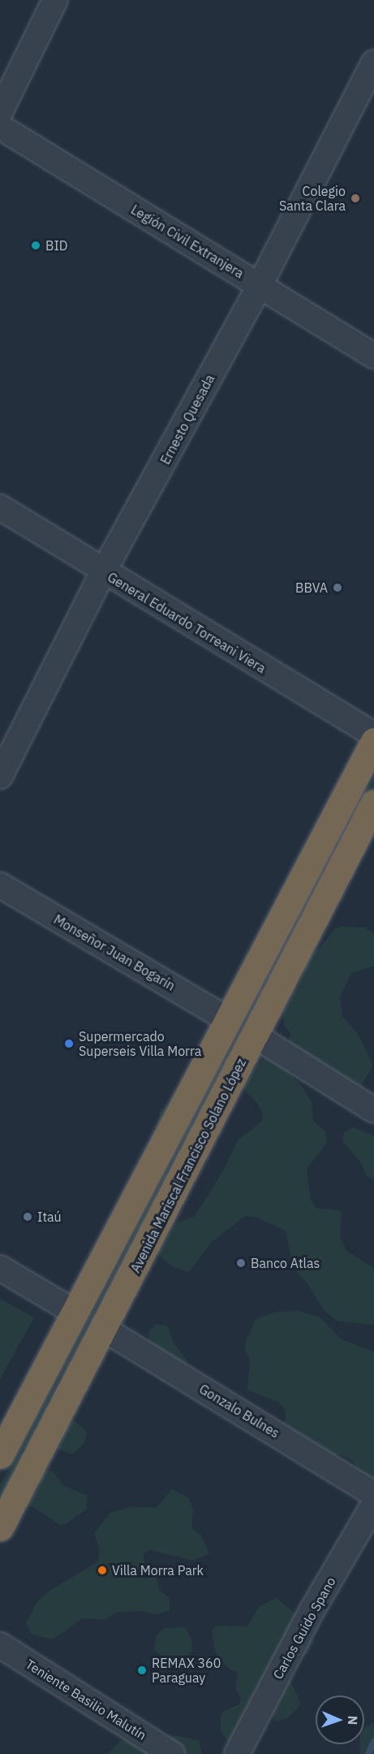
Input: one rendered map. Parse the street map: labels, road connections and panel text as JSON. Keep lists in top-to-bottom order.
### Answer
{
  "streets": {
    "highway": ["Avenida Mariscal Francisco Solano López"],
    "street": [
      "Legión Civil Extranjera",
      "Ernesto Quesada",
      "General Eduardo Torreani Viera",
      "Monseñor Juan Bogarín",
      "Gonzalo Bulnes",
      "Carlos Guido Spano",
      "Teniente Basilio Malutín"
    ]
  },
  "crossings": [
    ["Legión Civil Extranjera", "Ernesto Quesada"],
    ["Ernesto Quesada", "General Eduardo Torreani Viera"],
    ["Avenida Mariscal Francisco Solano López", "Gonzalo Bulnes"]
  ],
  "places": [
    "Colegio Santa Clara",
    "BID",
    "BBVA",
    "Supermercado Superseis Villa Morra",
    "Itaú",
    "Banco Atlas",
    "Villa Morra Park",
    "REMAX 360 Paraguay"
  ],
  "north": "right"
}
